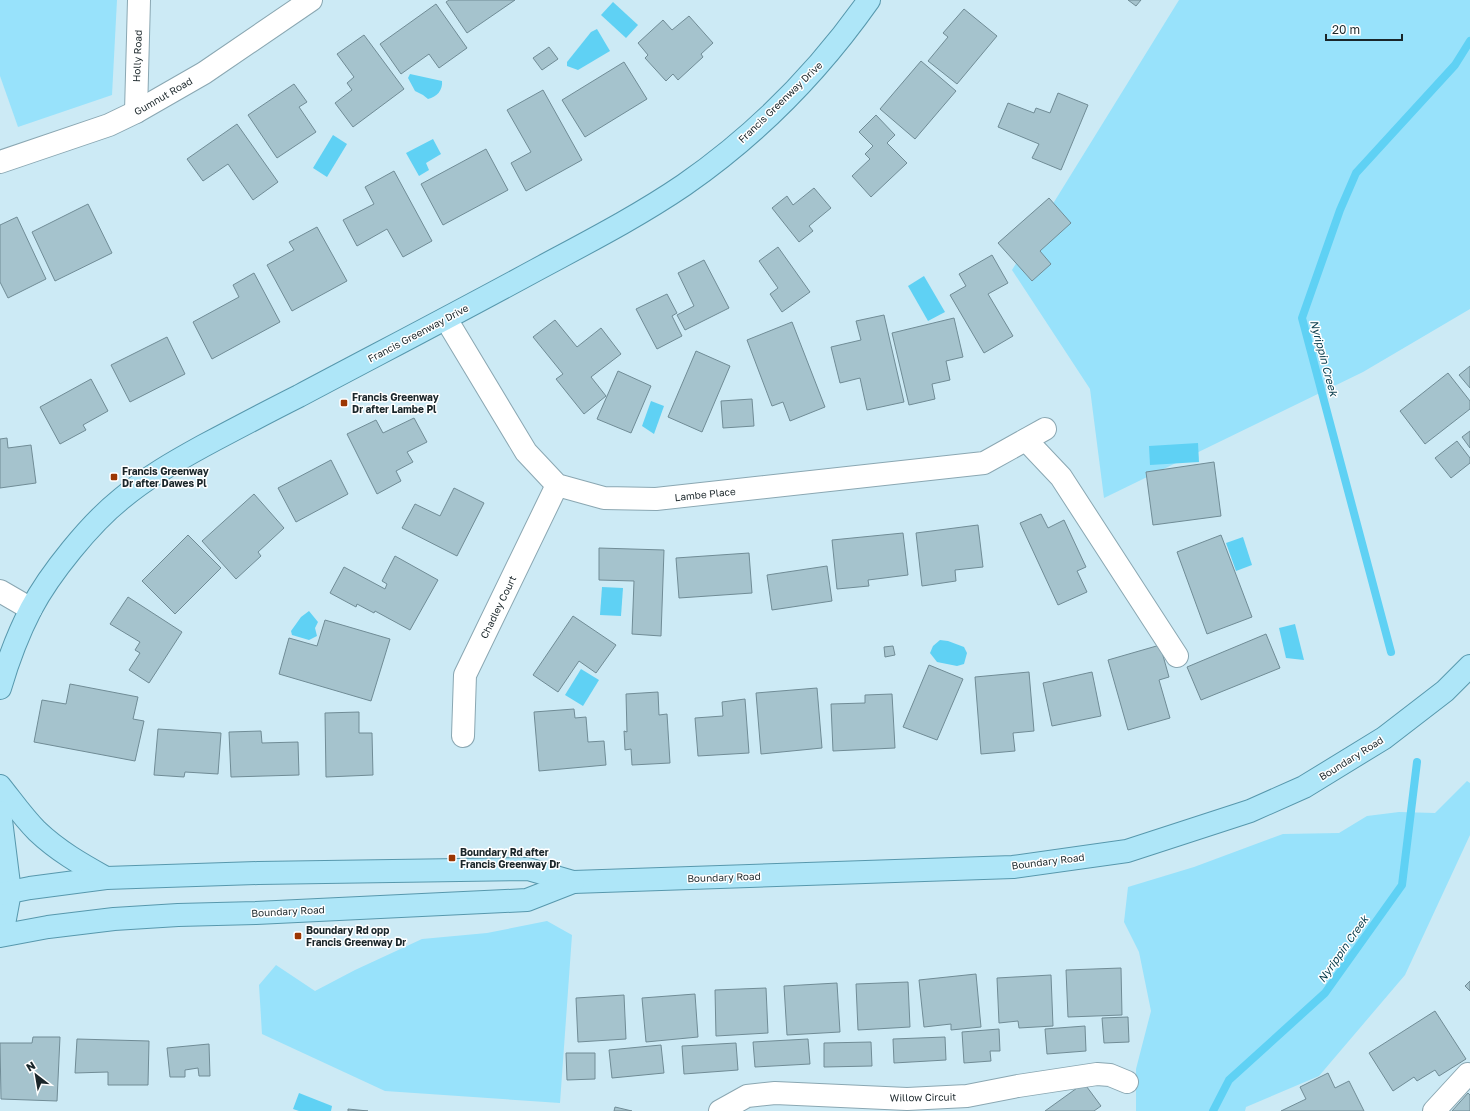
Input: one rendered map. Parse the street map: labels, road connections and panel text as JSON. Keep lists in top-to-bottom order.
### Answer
{
  "streets": {
    "main road": ["Francis Greenway Drive", "Boundary Road"],
    "street": [
      "Holly Road",
      "Gumnut Road",
      "Lambe Place",
      "Chadley Court",
      "Willow Circuit"
    ]
  },
  "crossings": [
    ["Holly Road", "Gumnut Road"],
    ["Lambe Place", "Chadley Court"]
  ],
  "water": ["Nyrippin Creek"],
  "places": {
    "transit": [
      "Francis Greenway Dr after Lambe Pl",
      "Francis Greenway Dr after Dawes Pl",
      "Boundary Rd after Francis Greenway Dr",
      "Boundary Rd opp Francis Greenway Dr"
    ]
  },
  "scale_bar": "20 m",
  "north": "top left"
}
